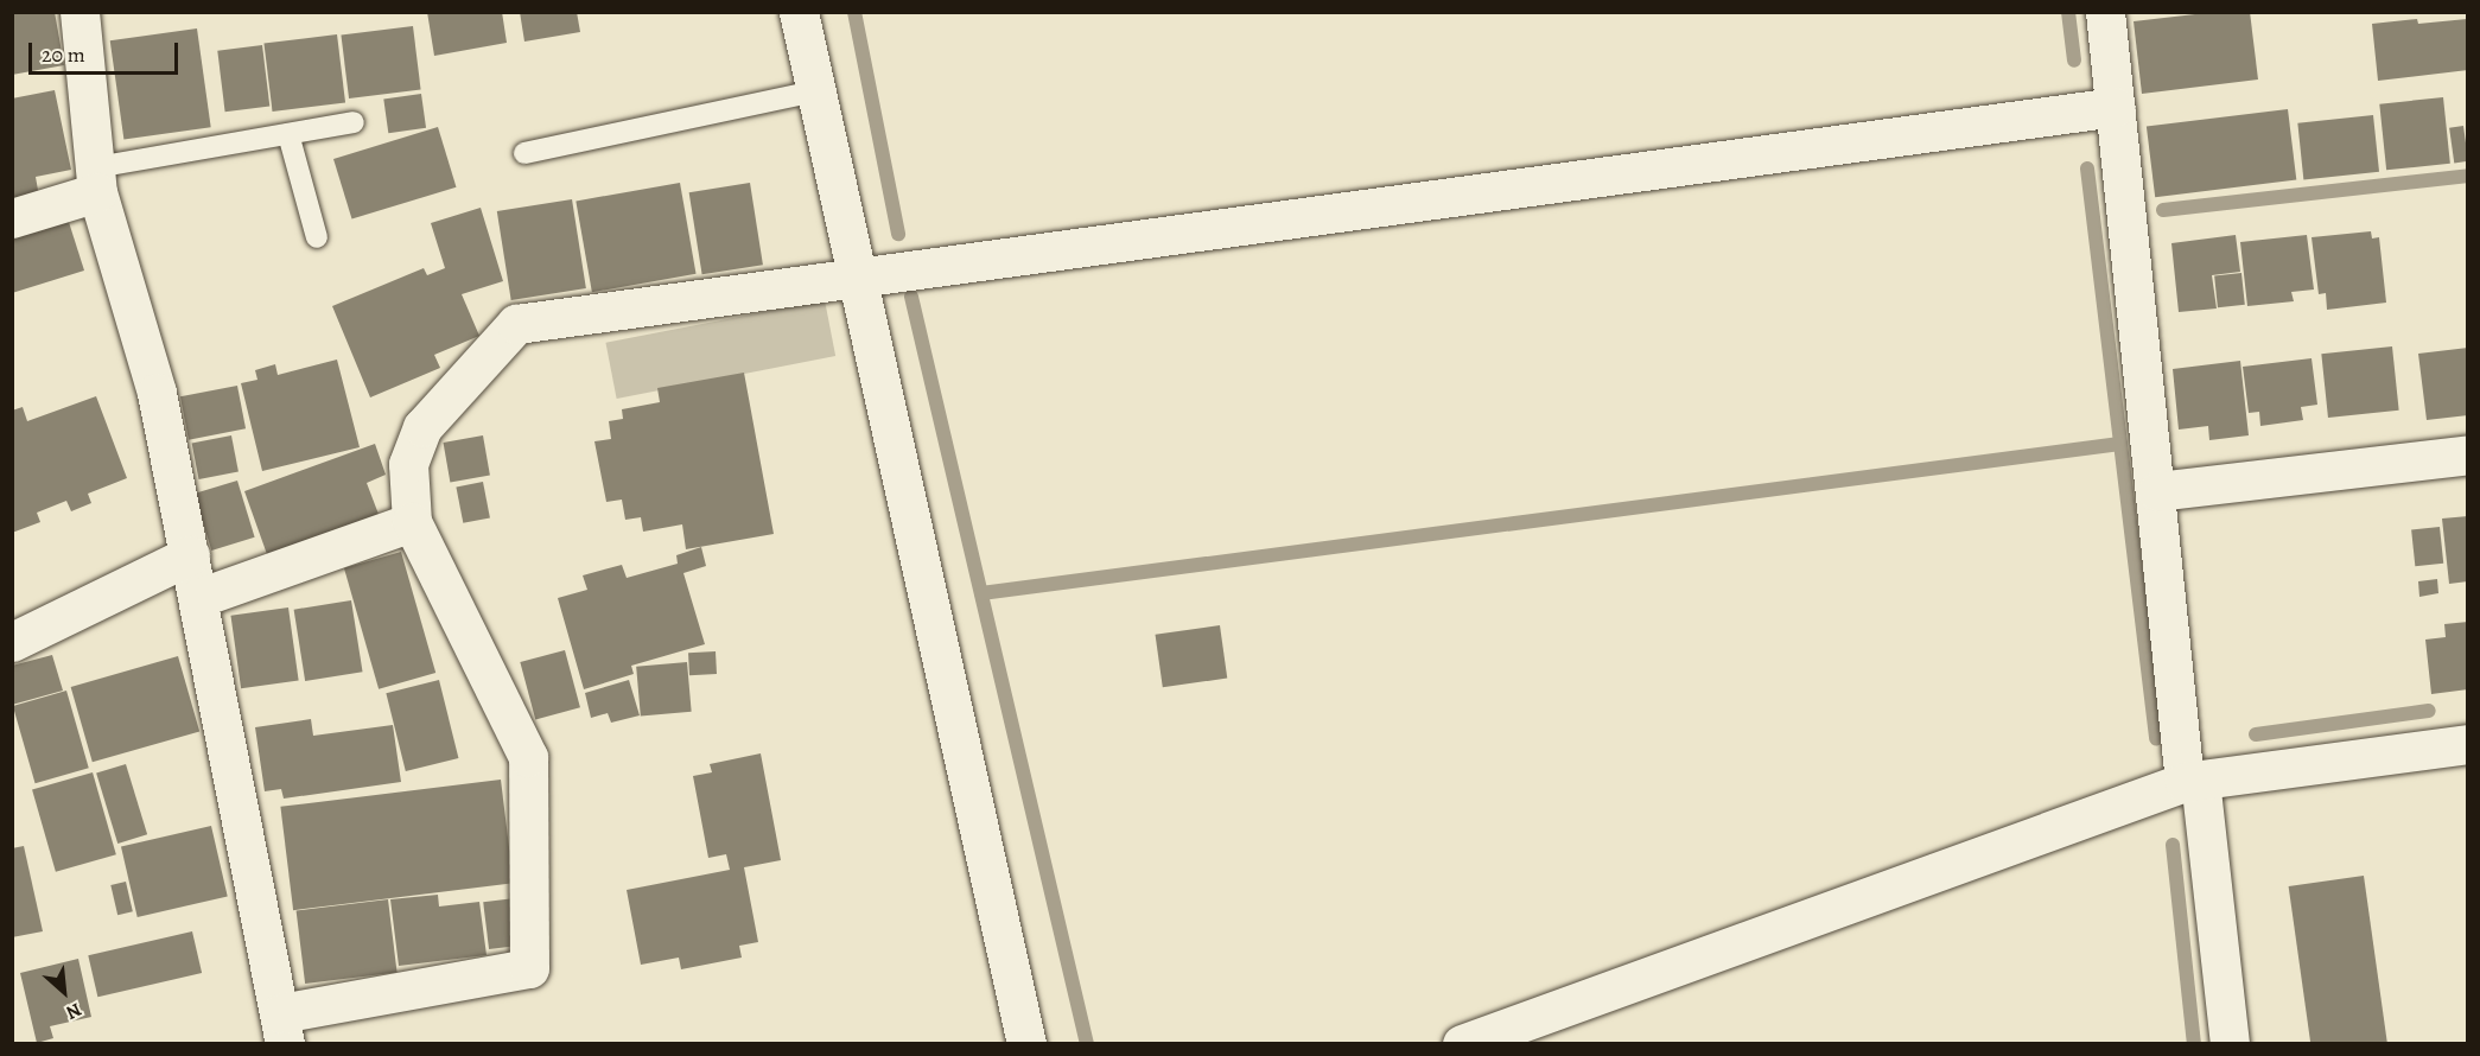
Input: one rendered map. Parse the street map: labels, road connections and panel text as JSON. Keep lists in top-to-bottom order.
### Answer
{
  "scale_bar": "20 m",
  "north": "bottom right"
}
